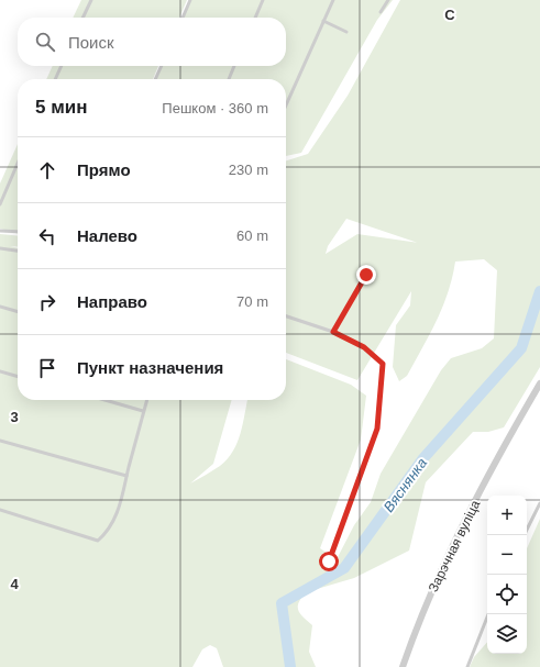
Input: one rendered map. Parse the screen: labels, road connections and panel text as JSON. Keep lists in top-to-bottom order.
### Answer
{
  "streets": {
    "street": ["Зарэчная вуліца"]
  },
  "water": ["Вяснянка"],
  "page": {
    "search": "Поиск",
    "heading": ["5 мин", "Пешком · 360 m"],
    "list": [
      ["Прямо", "230 m"],
      ["Налево", "60 m"],
      ["Направо", "70 m"],
      "Пункт назначения"
    ],
    "map_buttons": ["+", "−"]
  },
  "grid": {
    "columns": ["C"],
    "rows": ["3", "4"]
  }
}
